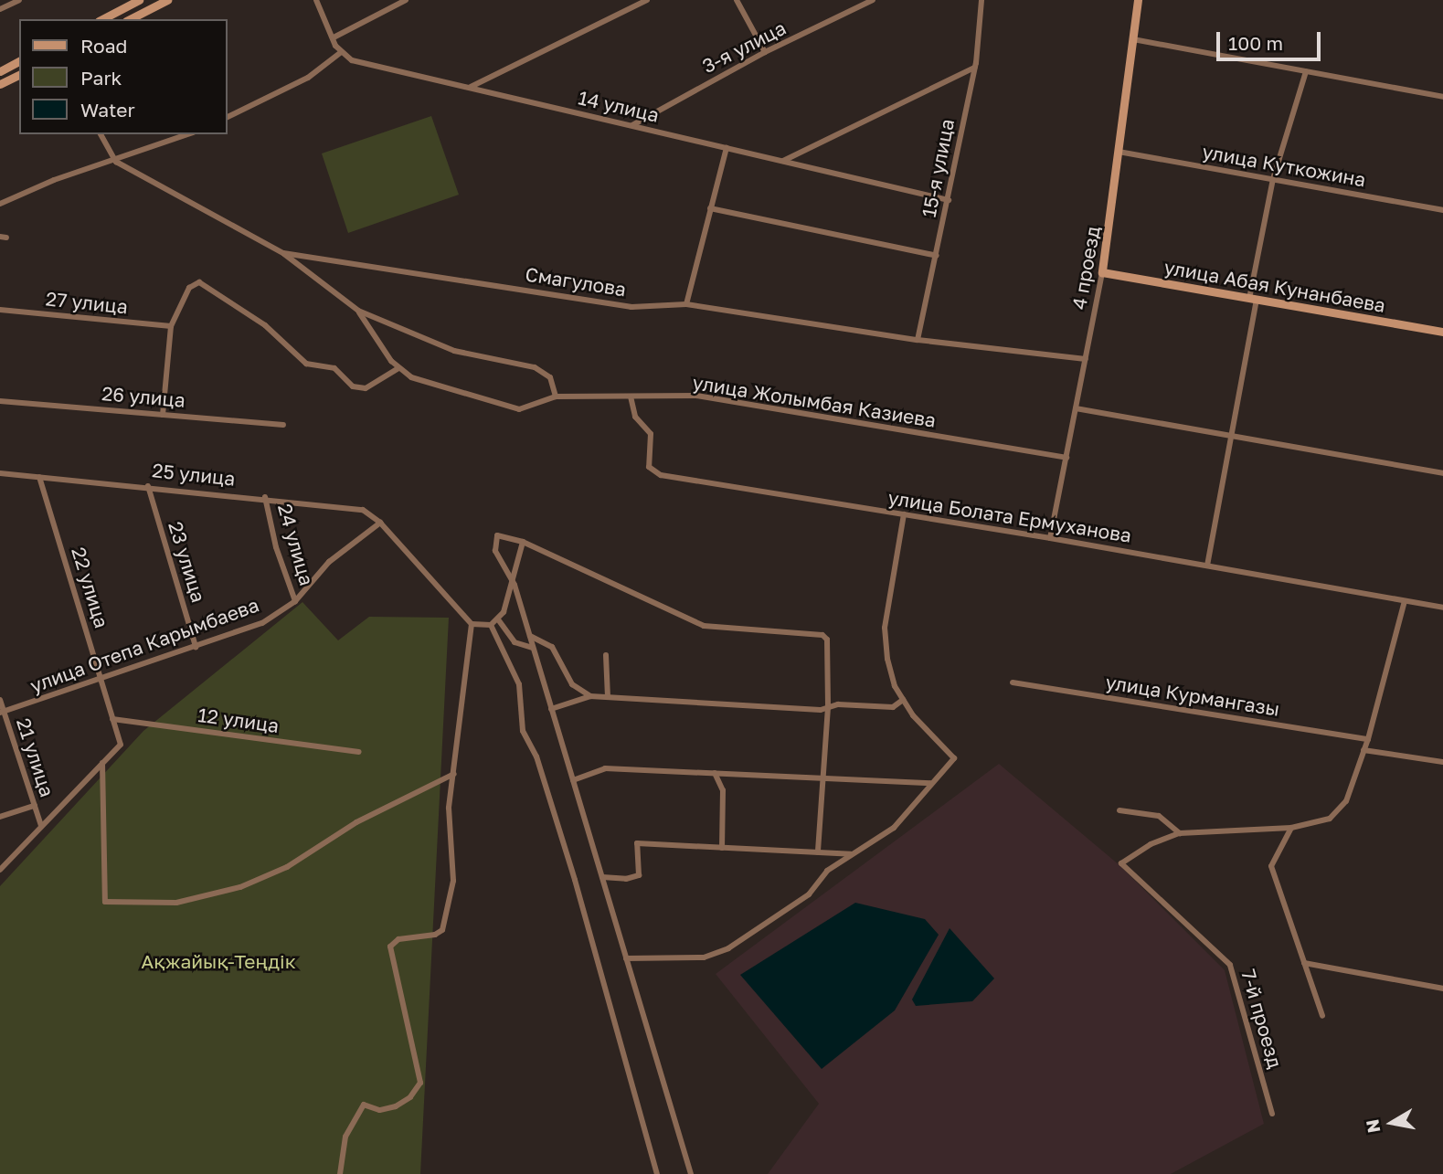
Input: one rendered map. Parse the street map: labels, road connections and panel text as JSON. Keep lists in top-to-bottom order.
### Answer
{
  "streets": {
    "street": [
      "3-я улица",
      "14 улица",
      "улица Куткожина",
      "15-я улица",
      "4 проезд",
      "Смагулова",
      "улица Абая Кунанбаева",
      "27 улица",
      "26 улица",
      "улица Жолымбая Казиева",
      "25 улица",
      "улица Болата Ермуханова",
      "24 улица",
      "23 улица",
      "22 улица",
      "улица Отепа Карымбаева",
      "улица Курмангазы",
      "12 улица",
      "21 улица",
      "7-й проезд"
    ]
  },
  "crossings": [
    ["3-я улица", "14 улица"],
    ["14 улица", "15-я улица"],
    ["улица Куткожина", "4 проезд"],
    ["15-я улица", "Смагулова"],
    ["4 проезд", "Смагулова"],
    ["4 проезд", "улица Абая Кунанбаева"],
    ["4 проезд", "улица Жолымбая Казиева"],
    ["4 проезд", "улица Болата Ермуханова"],
    ["Смагулова", "улица Жолымбая Казиева"],
    ["улица Жолымбая Казиева", "улица Болата Ермуханова"],
    ["25 улица", "24 улица"],
    ["25 улица", "23 улица"],
    ["25 улица", "22 улица"],
    ["25 улица", "улица Отепа Карымбаева"],
    ["24 улица", "улица Отепа Карымбаева"],
    ["23 улица", "улица Отепа Карымбаева"],
    ["22 улица", "улица Отепа Карымбаева"],
    ["22 улица", "12 улица"],
    ["улица Отепа Карымбаева", "21 улица"]
  ],
  "parks": ["Ақжайық-Теңдік"],
  "legend": ["Road", "Park", "Water"],
  "scale_bar": "100 m",
  "north": "left"
}
